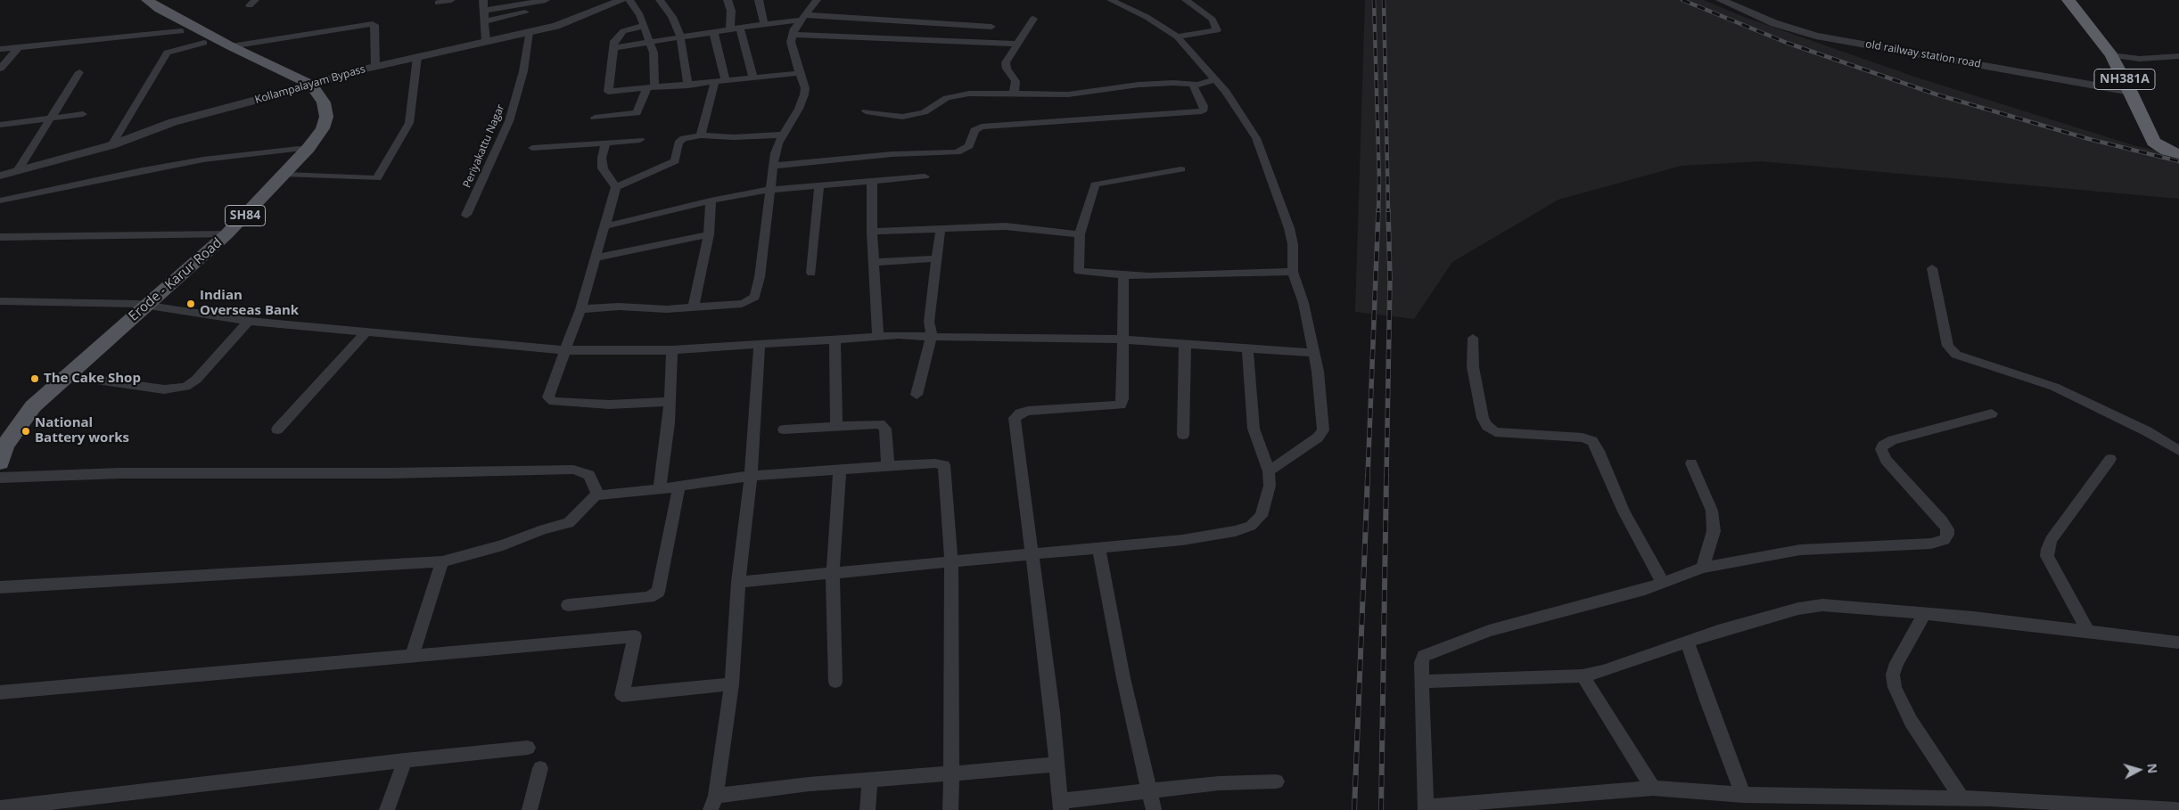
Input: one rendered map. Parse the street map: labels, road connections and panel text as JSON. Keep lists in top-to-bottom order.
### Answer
{
  "streets": {
    "highway": ["NH381A"],
    "main road": ["SH84", "Erode - Karur Road"],
    "street": ["old railway station road", "Kollampalayam Bypass", "Periyakattu Nagar"]
  },
  "crossings": [
    ["old railway station road", "NH381A"],
    ["Kollampalayam Bypass", "Periyakattu Nagar"],
    ["Kollampalayam Bypass", "Erode - Karur Road"]
  ],
  "places": ["Indian Overseas Bank", "The Cake Shop", "National Battery works"],
  "north": "right"
}
